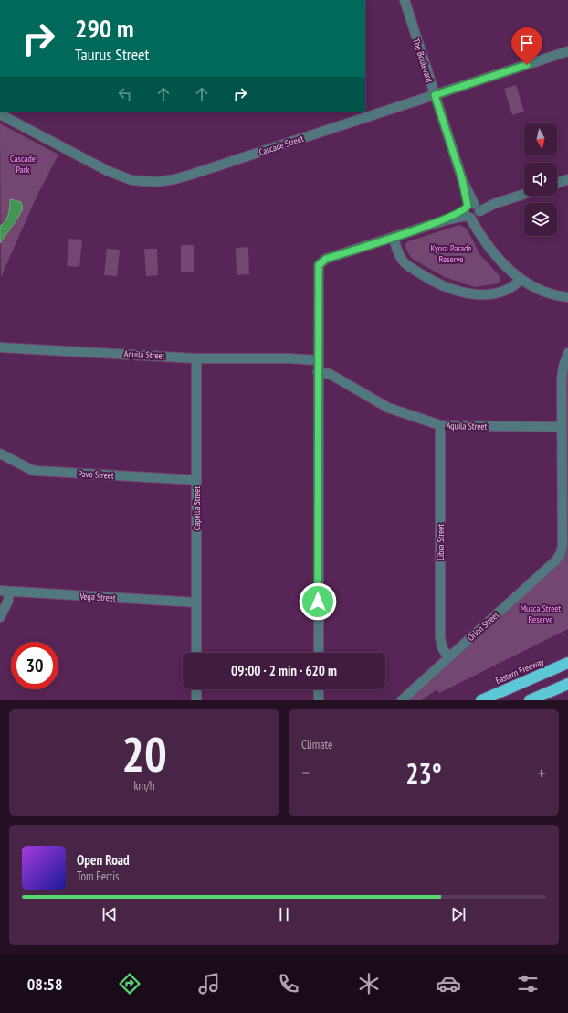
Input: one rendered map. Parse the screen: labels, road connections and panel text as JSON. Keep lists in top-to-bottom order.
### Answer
{
  "streets": {
    "highway": ["Eastern Freeway"],
    "street": [
      "The Boulevard",
      "Cascade Street",
      "Aquila Street",
      "Pavo Street",
      "Capella Street",
      "Libra Street",
      "Vega Street",
      "Orion Street"
    ]
  },
  "crossings": [
    ["The Boulevard", "Cascade Street"],
    ["Aquila Street", "Capella Street"],
    ["Aquila Street", "Libra Street"],
    ["Aquila Street", "Orion Street"],
    ["Pavo Street", "Capella Street"],
    ["Capella Street", "Vega Street"],
    ["Libra Street", "Orion Street"]
  ],
  "parks": ["Cascade Park", "Kyora Parade Reserve", "Musca Street Reserve"],
  "north": "bottom",
  "page": {
    "turn": ["290 m", "Taurus Street"],
    "limit": "30",
    "trip": "09:00 · 2 min · 620 m",
    "tile": [
      ["20", "km/h"],
      "Climate"
    ],
    "heat": ["−", "23°", "+"],
    "song": ["Open Road", "Tom Ferris"],
    "tabs": "08:58"
  }
}
